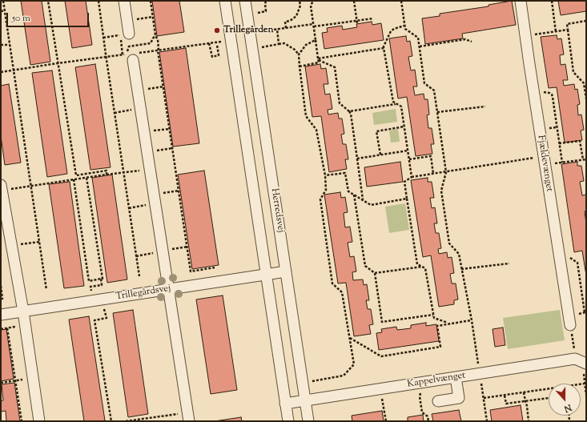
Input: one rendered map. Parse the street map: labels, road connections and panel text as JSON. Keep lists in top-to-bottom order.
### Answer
{
  "streets": {
    "street": [
      "Fjældevænget",
      "Herredsvej",
      "Trillegårdsvej",
      "Kappelvænget"
    ]
  },
  "crossings": [
    ["Herredsvej", "Trillegårdsvej"],
    ["Herredsvej", "Kappelvænget"]
  ],
  "places": ["Trillegården"],
  "scale_bar": "50 m",
  "north": "bottom"
}
